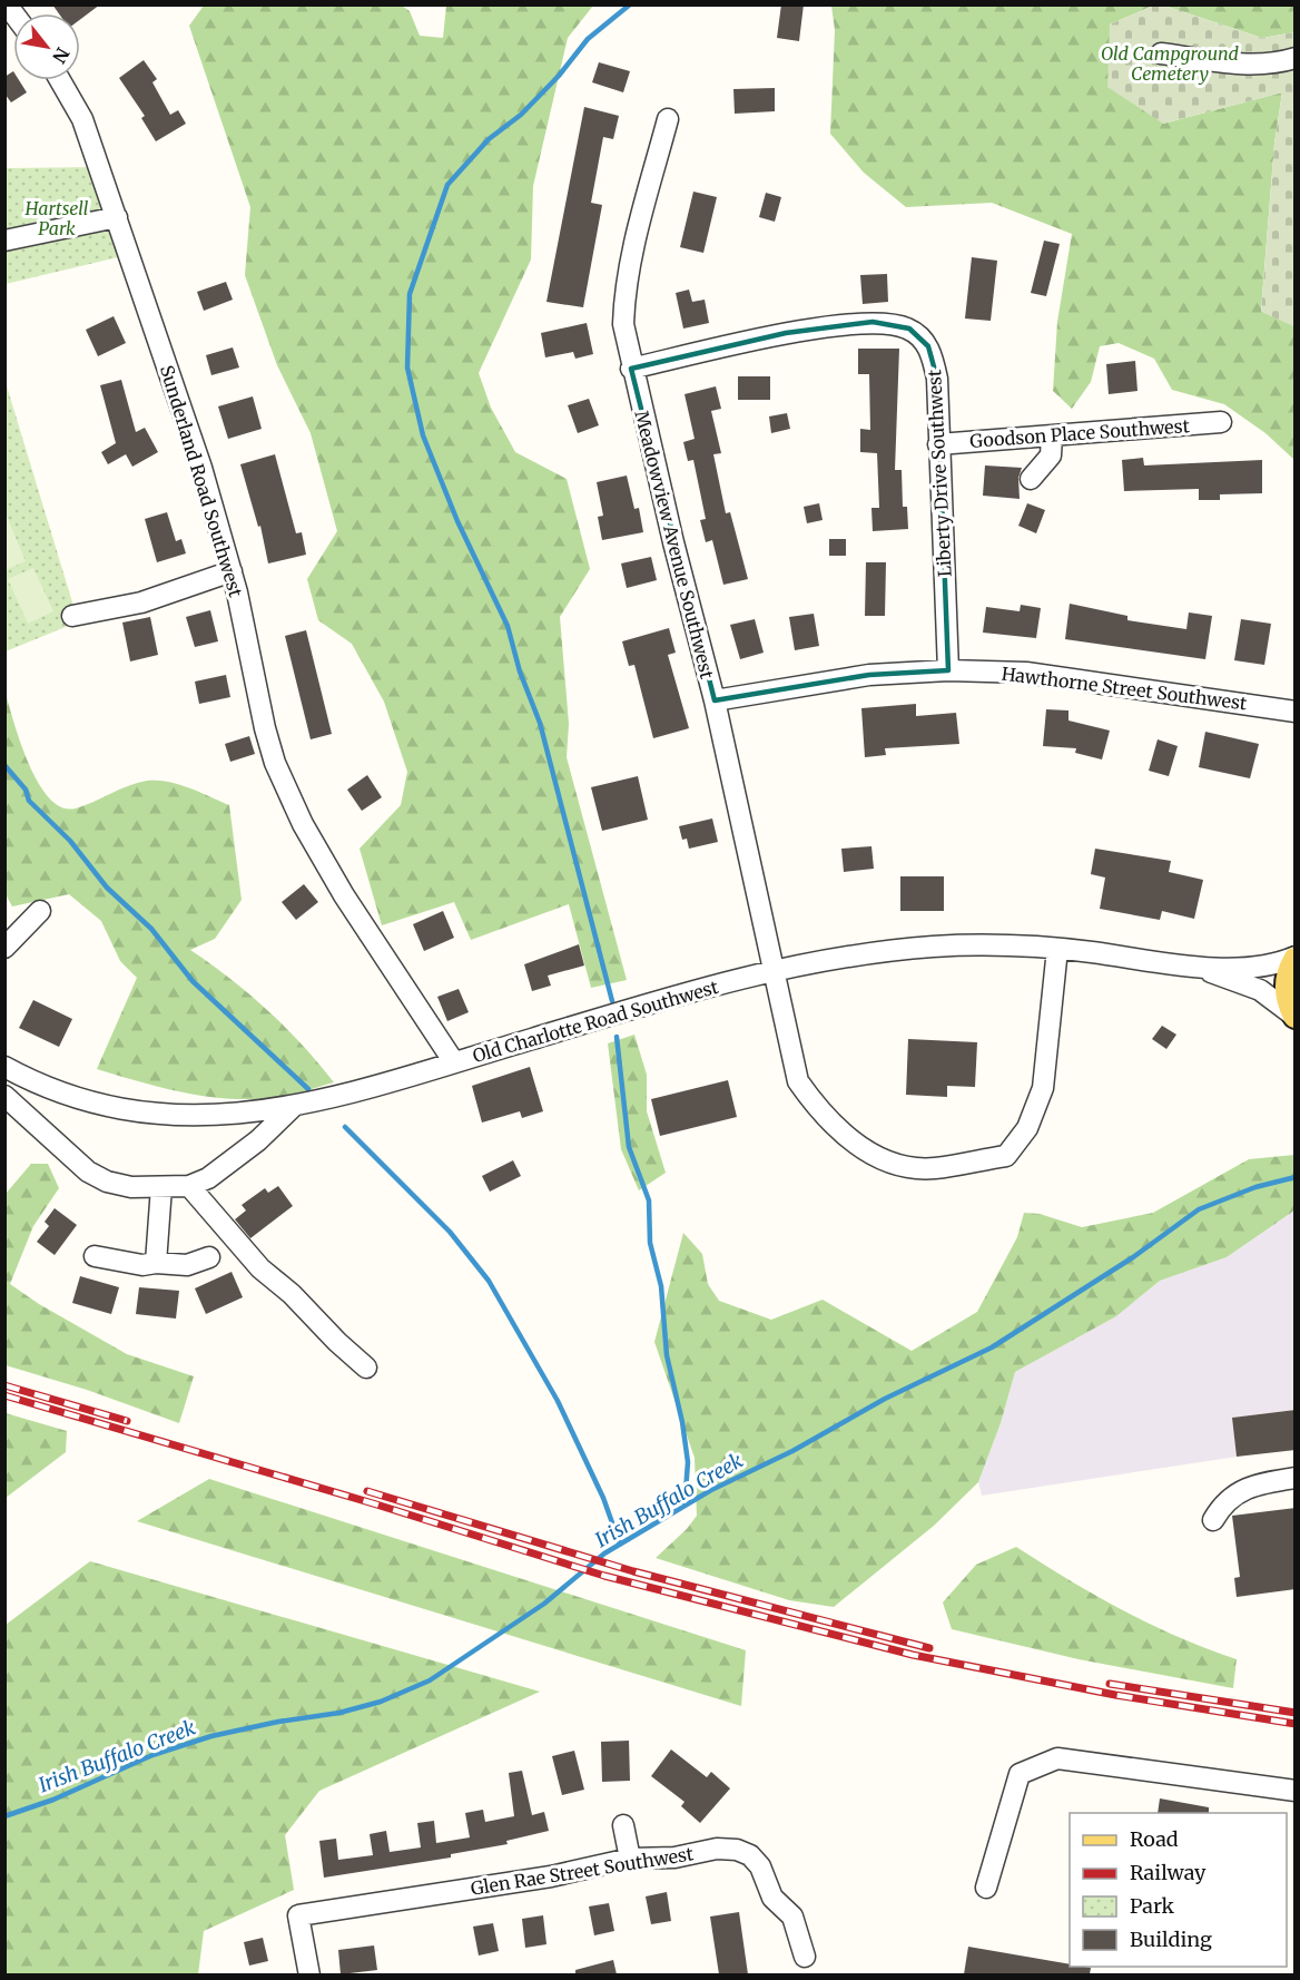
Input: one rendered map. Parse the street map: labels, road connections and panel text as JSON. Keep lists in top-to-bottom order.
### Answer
{
  "streets": {
    "street": [
      "Goodson Place Southwest",
      "Liberty Drive Southwest",
      "Sunderland Road Southwest",
      "Meadowview Avenue Southwest",
      "Hawthorne Street Southwest",
      "Old Charlotte Road Southwest",
      "Glen Rae Street Southwest"
    ]
  },
  "crossings": [
    ["Goodson Place Southwest", "Liberty Drive Southwest"],
    ["Liberty Drive Southwest", "Meadowview Avenue Southwest"],
    ["Liberty Drive Southwest", "Hawthorne Street Southwest"],
    ["Sunderland Road Southwest", "Old Charlotte Road Southwest"],
    ["Meadowview Avenue Southwest", "Hawthorne Street Southwest"],
    ["Meadowview Avenue Southwest", "Old Charlotte Road Southwest"]
  ],
  "water": ["Irish Buffalo Creek"],
  "parks": ["Old Campground Cemetery", "Hartsell Park"],
  "legend": [
    "Road",
    "Railway",
    "Park",
    "Building"
  ],
  "north": "bottom right"
}
